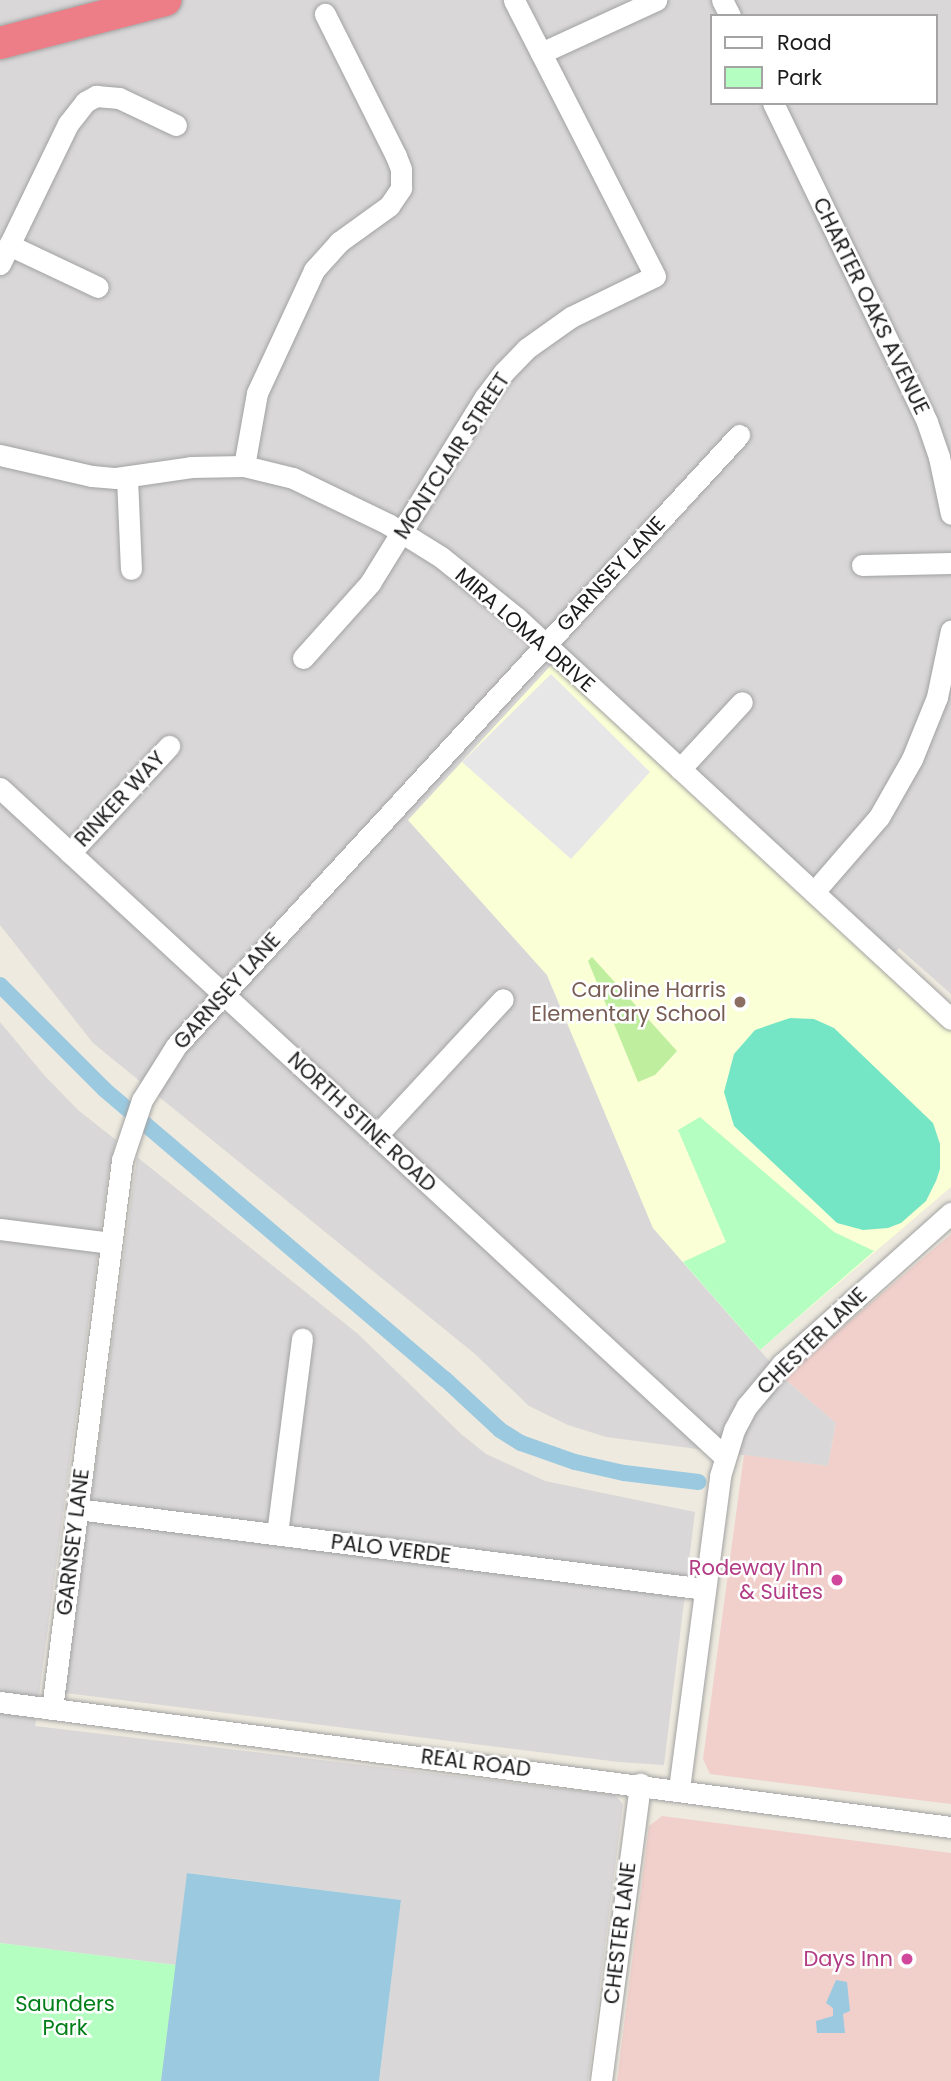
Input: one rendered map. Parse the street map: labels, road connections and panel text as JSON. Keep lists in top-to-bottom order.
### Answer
{
  "streets": {
    "street": [
      "CHARTER OAKS AVENUE",
      "MONTCLAIR STREET",
      "GARNSEY LANE",
      "MIRA LOMA DRIVE",
      "RINKER WAY",
      "NORTH STINE ROAD",
      "CHESTER LANE",
      "PALO VERDE",
      "REAL ROAD"
    ]
  },
  "crossings": [
    ["MONTCLAIR STREET", "MIRA LOMA DRIVE"],
    ["GARNSEY LANE", "MIRA LOMA DRIVE"],
    ["GARNSEY LANE", "NORTH STINE ROAD"],
    ["GARNSEY LANE", "PALO VERDE"],
    ["GARNSEY LANE", "REAL ROAD"],
    ["RINKER WAY", "NORTH STINE ROAD"],
    ["NORTH STINE ROAD", "CHESTER LANE"],
    ["CHESTER LANE", "PALO VERDE"],
    ["CHESTER LANE", "REAL ROAD"]
  ],
  "parks": ["Saunders Park"],
  "places": ["Caroline Harris Elementary School", "Rodeway Inn & Suites", "Days Inn"],
  "legend": ["Road", "Park"]
}
